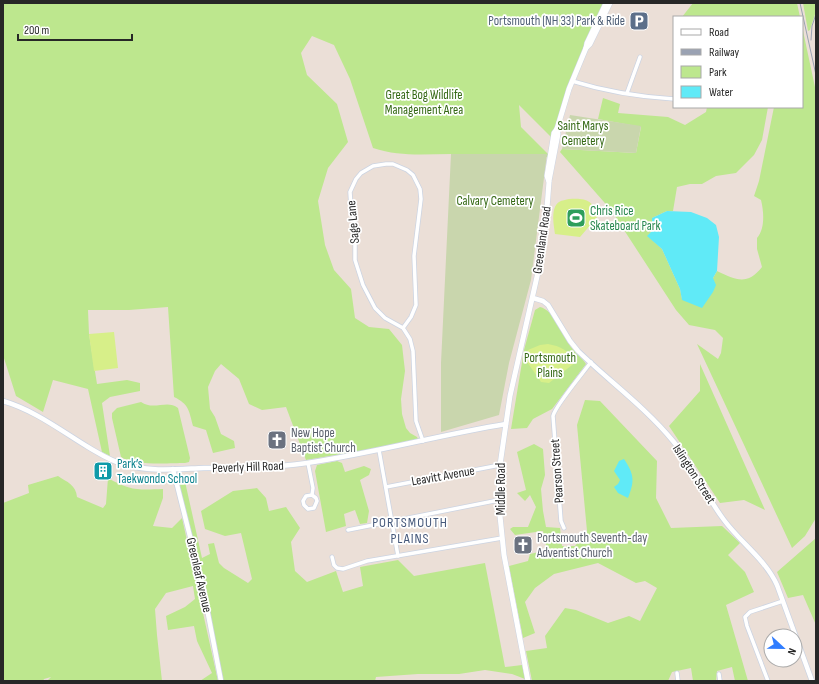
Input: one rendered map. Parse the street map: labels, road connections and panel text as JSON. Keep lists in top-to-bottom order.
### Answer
{
  "streets": {
    "main road": ["Greenland Road", "Middle Road"],
    "street": [
      "Sage Lane",
      "Peverly Hill Road",
      "Pearson Street",
      "Islington Street",
      "Leavitt Avenue",
      "Greenleaf Avenue"
    ]
  },
  "crossings": [
    ["Greenland Road", "Islington Street"],
    ["Greenland Road", "Middle Road"],
    ["Peverly Hill Road", "Middle Road"],
    ["Peverly Hill Road", "Greenleaf Avenue"],
    ["Pearson Street", "Islington Street"],
    ["Islington Street", "Middle Road"],
    ["Leavitt Avenue", "Middle Road"]
  ],
  "districts": ["PORTSMOUTH PLAINS"],
  "parks": [
    "Great Bog Wildlife Management Area",
    "Saint Marys Cemetery",
    "Calvary Cemetery",
    "Portsmouth Plains"
  ],
  "places": {
    "parking": ["Portsmouth (NH 33) Park & Ride"],
    "sports": ["Chris Rice Skateboard Park"],
    "church": ["New Hope Baptist Church", "Portsmouth Seventh-day Adventist Church"],
    "building": ["Park’s Taekwondo School"]
  },
  "legend": [
    "Road",
    "Railway",
    "Park",
    "Water"
  ],
  "scale_bar": "200 m",
  "north": "right"
}
